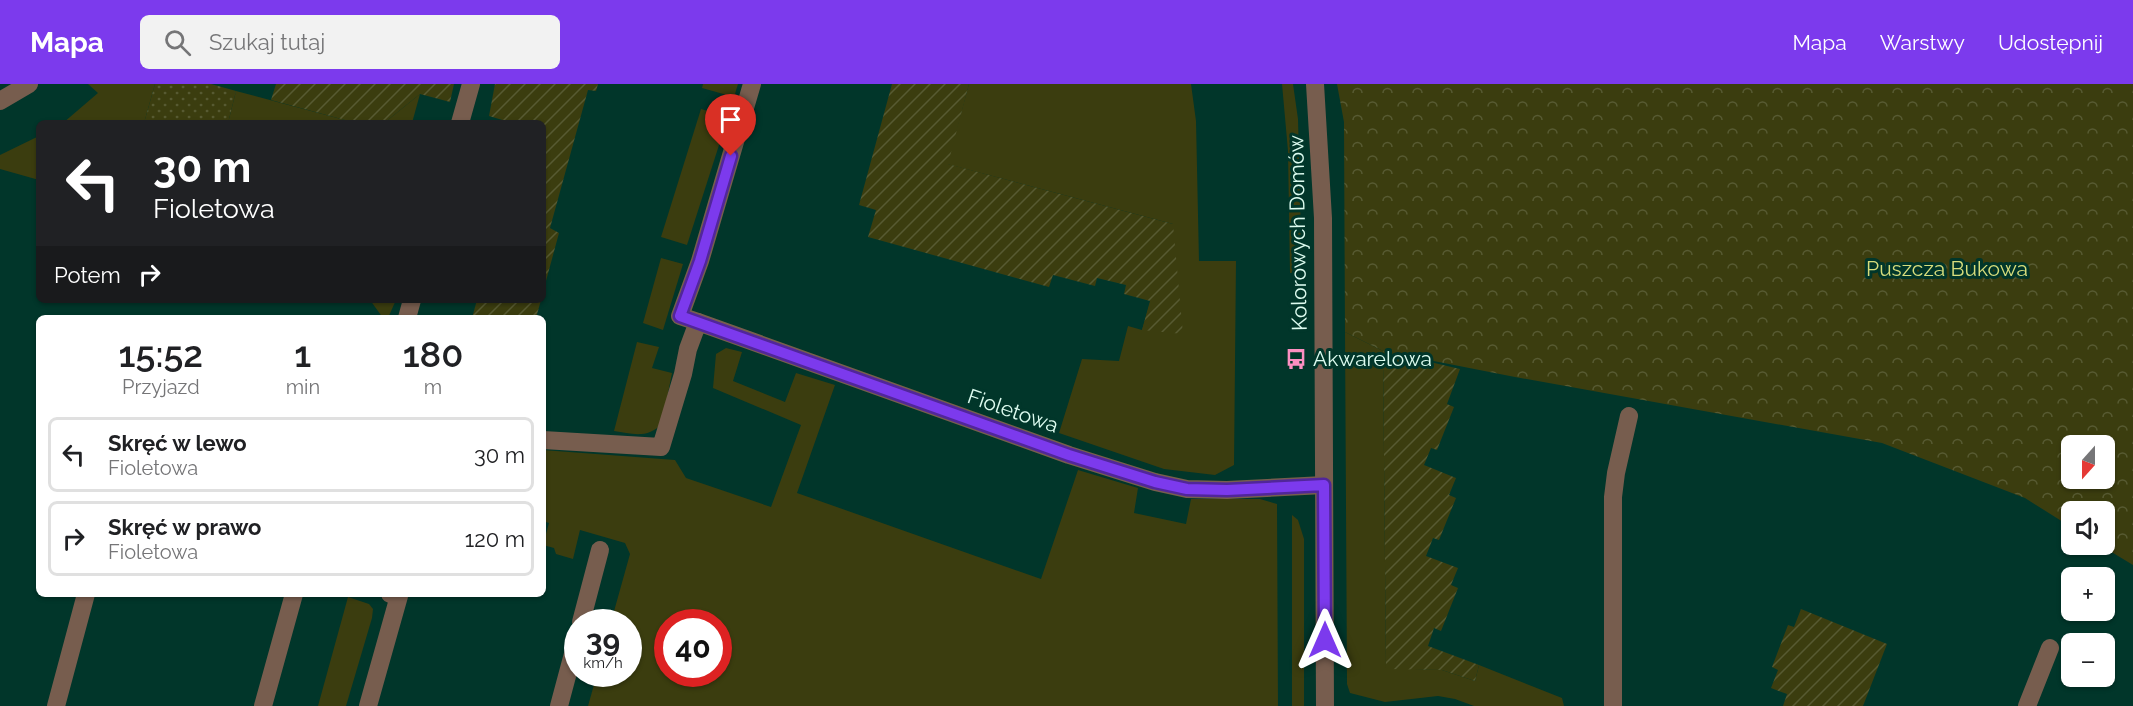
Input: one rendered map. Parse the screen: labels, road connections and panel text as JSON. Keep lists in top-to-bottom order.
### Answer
{
  "streets": {
    "street": ["Kolorowych Domów", "Fioletowa"]
  },
  "crossings": [
    ["Kolorowych Domów", "Fioletowa"]
  ],
  "parks": ["Puszcza Bukowa"],
  "places": {
    "bus stop": ["Akwarelowa"]
  },
  "north": "bottom",
  "page": {
    "header": "Mapa",
    "search": "Szukaj tutaj",
    "nav": ["Mapa", "Warstwy", "Udostępnij"],
    "turn": ["30 m", "Fioletowa"],
    "then": "Potem",
    "eta": [
      "15:52",
      "Przyjazd",
      "1",
      "min",
      "180",
      "m"
    ],
    "list": [
      {
        "name": "Skręć w lewo",
        "note": "Fioletowa",
        "value": "30 m"
      },
      {
        "name": "Skręć w prawo",
        "note": "Fioletowa",
        "value": "120 m"
      }
    ],
    "map_buttons": ["+", "−"],
    "speed": "39 km/h",
    "limit": "40"
  }
}
